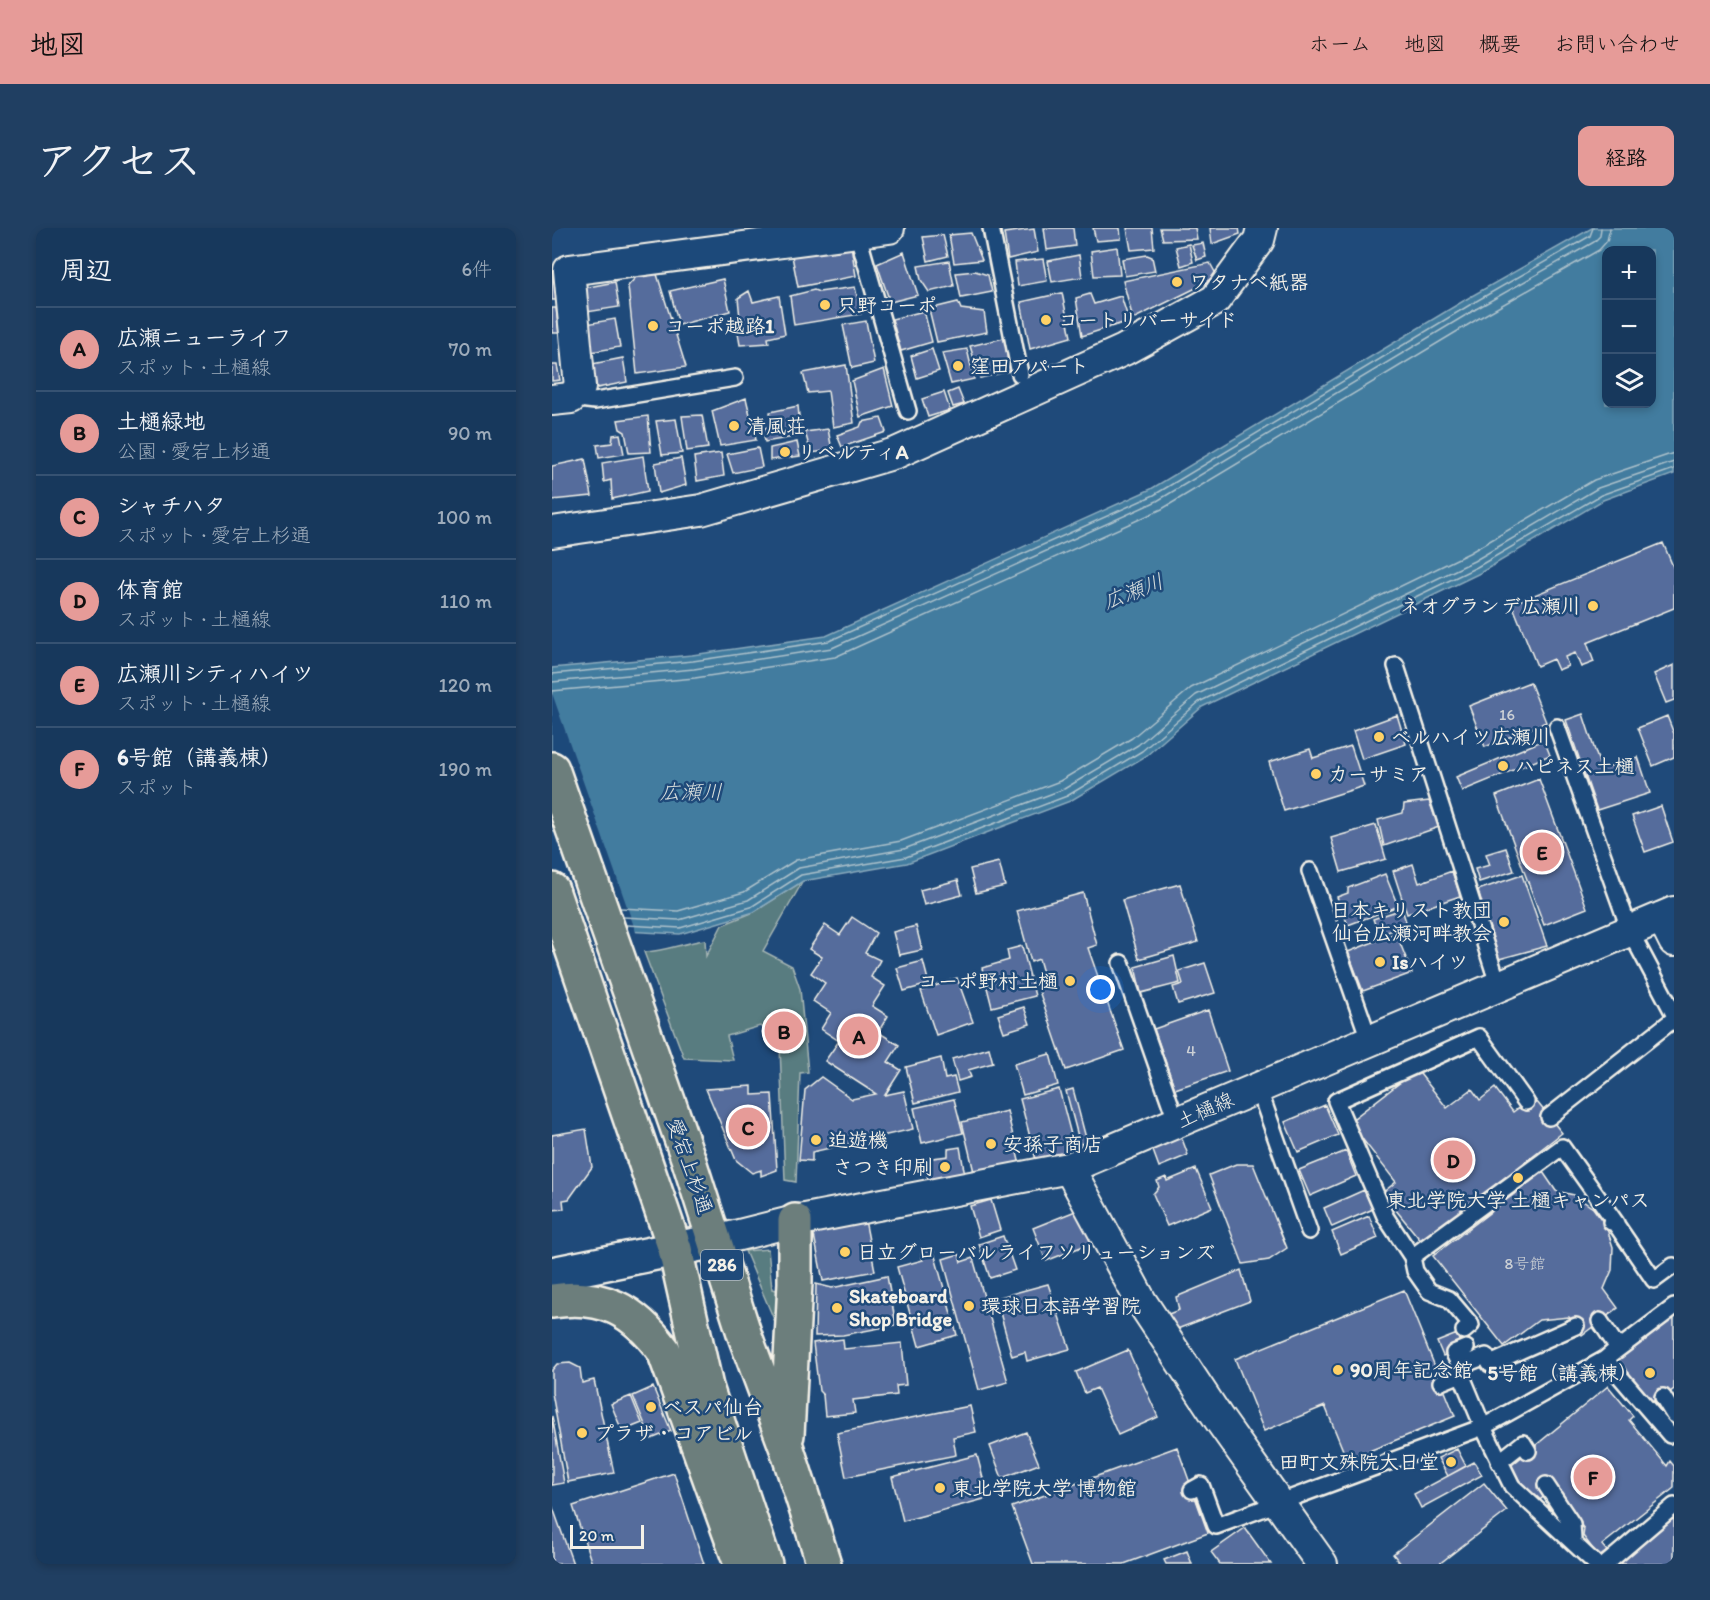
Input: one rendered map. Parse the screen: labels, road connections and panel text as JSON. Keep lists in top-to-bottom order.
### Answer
{
  "streets": {
    "highway": ["愛宕上杉通", "286"],
    "street": ["土樋線"]
  },
  "crossings": [
    ["土樋線", "愛宕上杉通"]
  ],
  "water": ["広瀬川"],
  "places": [
    "ワタナベ紙器",
    "只野コーポ",
    "コートリバーサイド",
    "コーポ越路1",
    "窪田アパート",
    "清風荘",
    "リベルティA",
    "ネオグランデ広瀬川",
    "ベルハイツ広瀬川",
    "ハピネス土樋",
    "カーサミア",
    "日本キリスト教団 仙台広瀬河畔教会",
    "Isハイツ",
    "コーポ野村土樋",
    "迫遊機",
    "安孫子商店",
    "さつき印刷",
    "東北学院大学 土樋キャンパス",
    "日立グローバルライフソリューションズ",
    "環球日本語学習院",
    "Skateboard Shop Bridge",
    "90周年記念館",
    "5号館（講義棟）",
    "ベスパ仙台",
    "プラザ・コアビル",
    "田町文殊院大日堂",
    "東北学院大学 博物館"
  ],
  "house_numbers": ["16", "4", "8号館"],
  "scale_bar": "20 m",
  "page": {
    "header": "地図",
    "nav": [
      "ホーム",
      "地図",
      "概要",
      "お問い合わせ"
    ],
    "title": "アクセス",
    "buttons": "経路",
    "heading": ["周辺", "6件"],
    "map_buttons": ["+", "−"],
    "list": [
      {
        "mark": "A",
        "name": "広瀬ニューライフ",
        "note": "スポット · 土樋線",
        "value": "70 m"
      },
      {
        "mark": "B",
        "name": "土樋緑地",
        "note": "公園 · 愛宕上杉通",
        "value": "90 m"
      },
      {
        "mark": "C",
        "name": "シャチハタ",
        "note": "スポット · 愛宕上杉通",
        "value": "100 m"
      },
      {
        "mark": "D",
        "name": "体育館",
        "note": "スポット · 土樋線",
        "value": "110 m"
      },
      {
        "mark": "E",
        "name": "広瀬川シティハイツ",
        "note": "スポット · 土樋線",
        "value": "120 m"
      },
      {
        "mark": "F",
        "name": "6号館（講義棟）",
        "note": "スポット",
        "value": "190 m"
      }
    ],
    "pins": [
      "E",
      "B",
      "A",
      "C",
      "D",
      "F"
    ],
    "scale": "20 m"
  }
}
